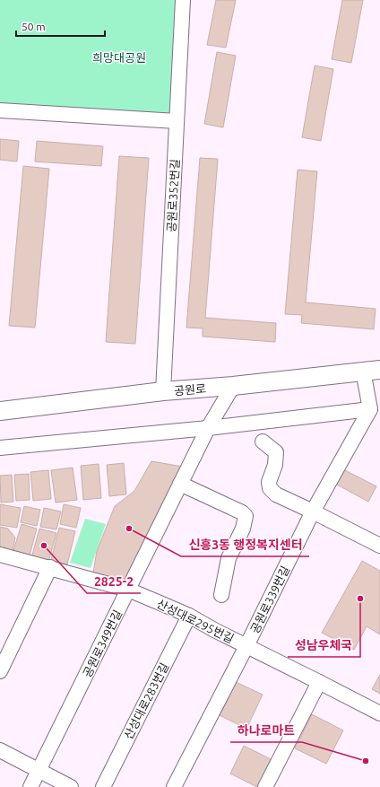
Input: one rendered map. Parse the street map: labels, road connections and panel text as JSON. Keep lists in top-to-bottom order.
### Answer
{
  "streets": {
    "main road": ["공원로"],
    "street": [
      "공원로352번길",
      "공원로339번길",
      "산성대로295번길",
      "공원로349번길",
      "산성대로283번길"
    ]
  },
  "crossings": [
    ["공원로352번길", "공원로"],
    ["공원로", "공원로349번길"],
    ["공원로339번길", "산성대로295번길"],
    ["산성대로295번길", "공원로349번길"],
    ["산성대로295번길", "산성대로283번길"]
  ],
  "parks": ["희망대공원"],
  "places": [
    "신흥3동 행정복지센터",
    "2825-2",
    "성남우체국",
    "하나로마트"
  ],
  "scale_bar": "50 m"
}
